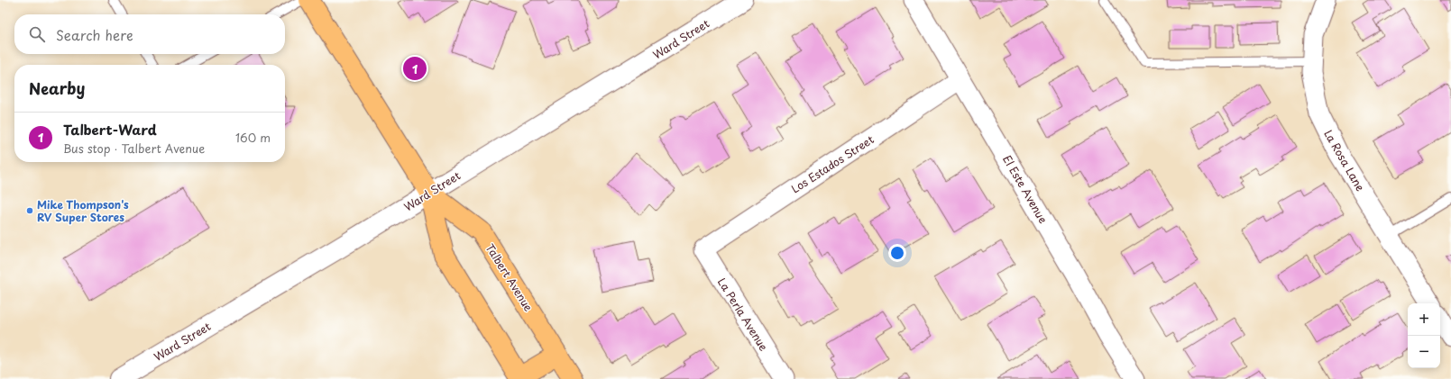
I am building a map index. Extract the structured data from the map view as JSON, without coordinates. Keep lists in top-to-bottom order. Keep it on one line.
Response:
{"streets":{"main road":["Talbert Avenue"],"street":["Ward Street","La Rosa Lane","Los Estados Street","El Este Avenue","La Perla Avenue"]},"crossings":[["Ward Street","Talbert Avenue"],["Los Estados Street","El Este Avenue"],["Los Estados Street","La Perla Avenue"]],"places":["Mike Thompson's RV Super Stores"],"page":{"search":"Search here","pins":"1","heading":"Nearby","list":[{"mark":"1","name":"Talbert-Ward","note":"Bus stop · Talbert Avenue","value":"160 m"}],"map_buttons":["+","−"]}}
